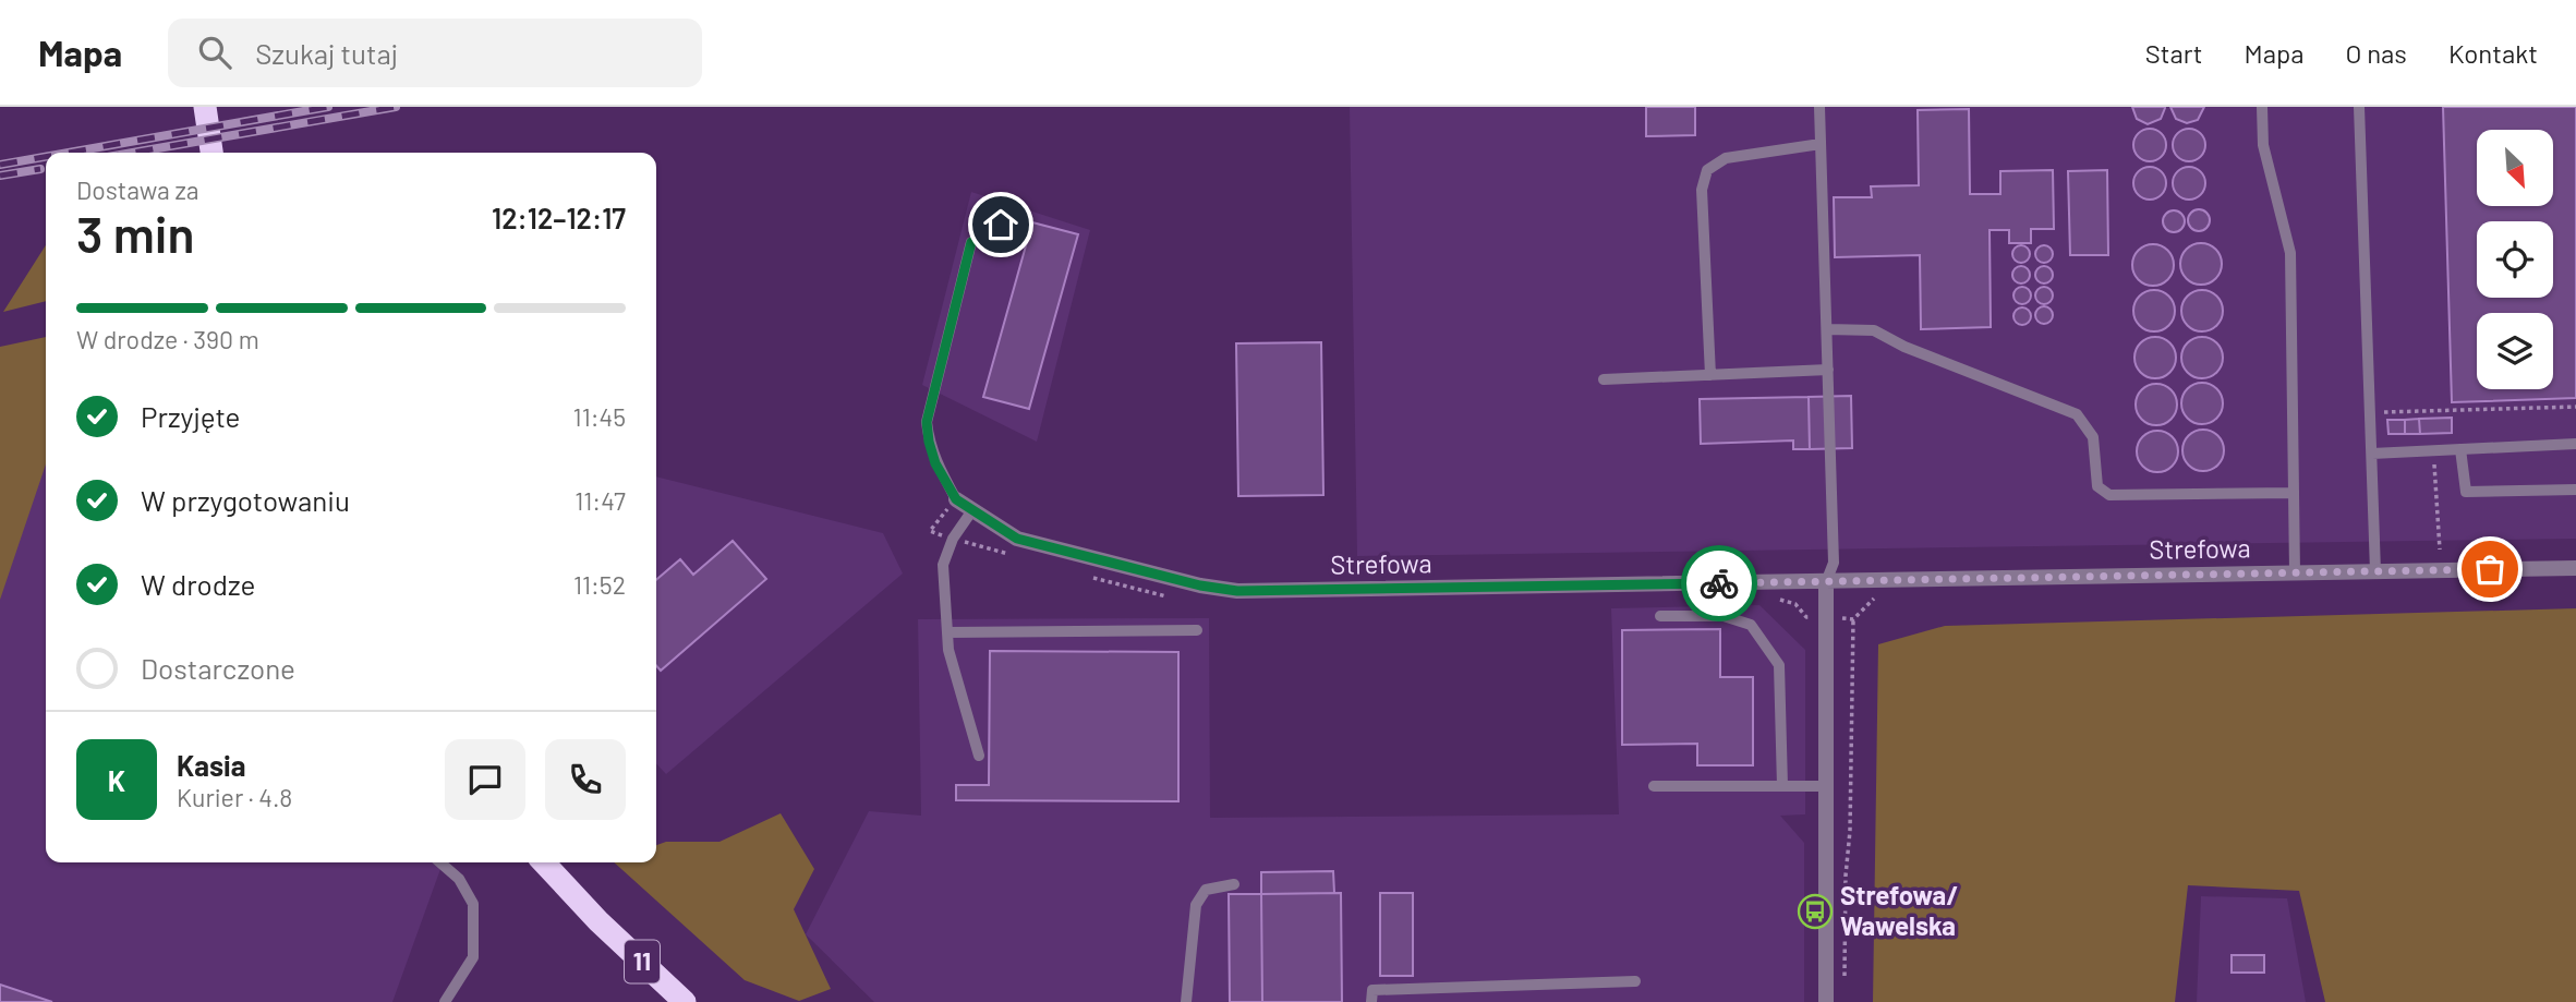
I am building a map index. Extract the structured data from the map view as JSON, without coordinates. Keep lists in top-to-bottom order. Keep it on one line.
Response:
{"streets":{"highway":["11"],"street":["Strefowa"]},"places":{"bus stop":["Strefowa/ Wawelska"]},"north":"bottom right","page":{"header":"Mapa","search":"Szukaj tutaj","nav":["Start","Mapa","O nas","Kontakt"],"heading":["3 min","Dostawa za","12:12–12:17"],"panel":["Kasia","Kurier · 4.8"],"bar":"W drodze · 390 m","list":[["Przyjęte","11:45"],["W przygotowaniu","11:47"],["W drodze","11:52"],"Dostarczone"],"round":"K"}}
